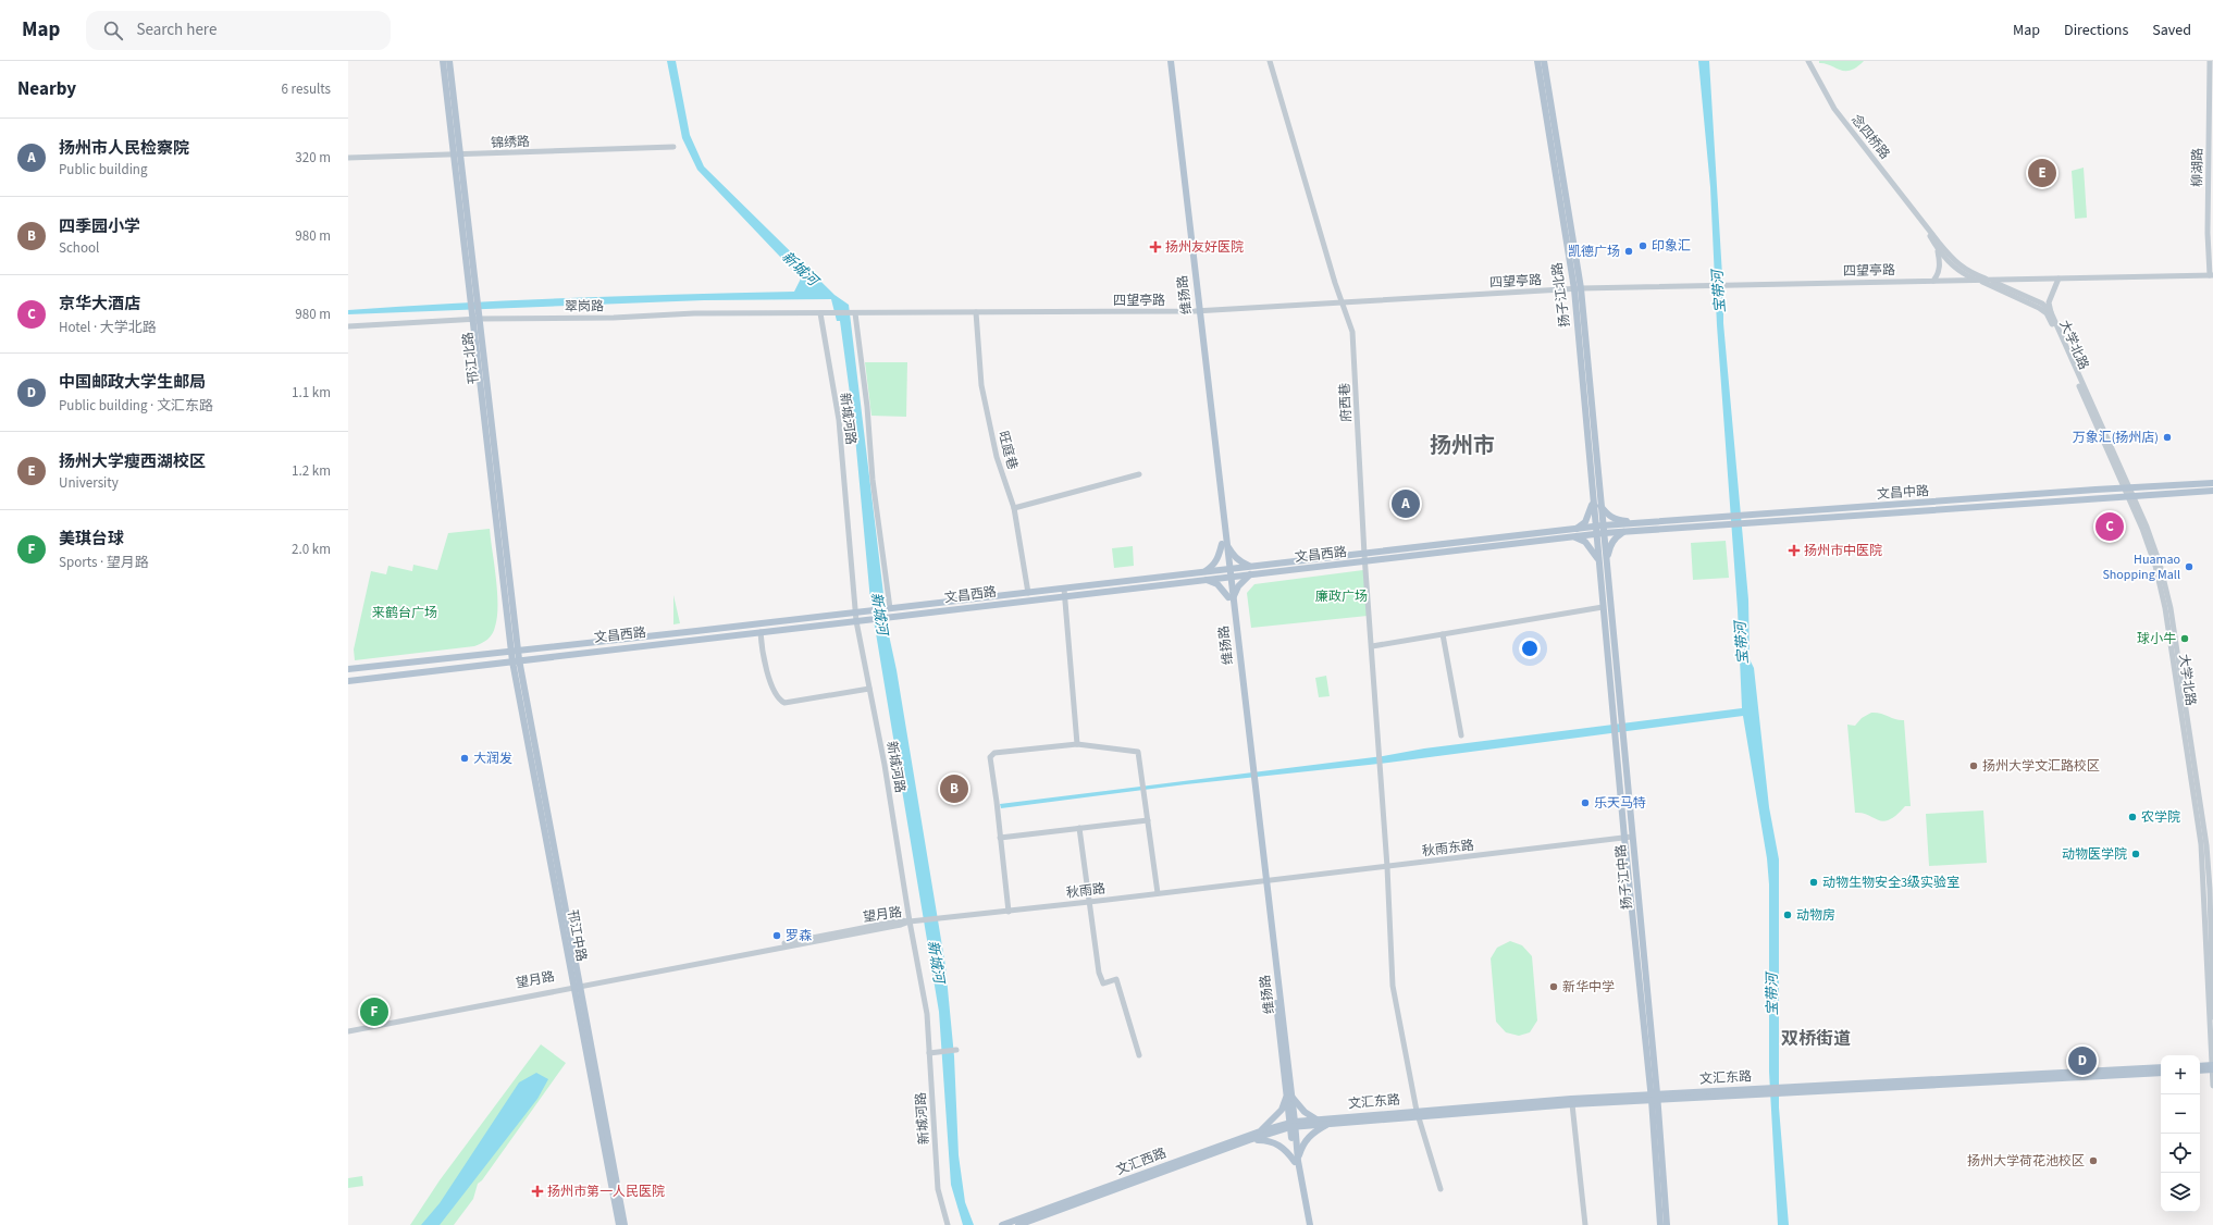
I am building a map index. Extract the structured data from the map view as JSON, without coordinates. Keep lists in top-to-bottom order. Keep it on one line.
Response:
{"streets":{"main road":["维扬路","扬子江北路","邗江北路","文昌中路","文昌西路","扬子江中路","邗江中路","文汇东路","文汇西路"],"street":["念四桥路","锦绣路","柳湖路","四望亭路","翠岗路","大学北路","府西巷","新城河路","旺庭巷","秋雨东路","秋雨路","望月路"]},"crossings":[["念四桥路","四望亭路"],["念四桥路","大学北路"],["锦绣路","邗江北路"],["柳湖路","四望亭路"],["四望亭路","维扬路"],["四望亭路","扬子江北路"],["四望亭路","翠岗路"],["四望亭路","大学北路"],["四望亭路","府西巷"],["四望亭路","新城河路"],["四望亭路","旺庭巷"],["维扬路","文昌西路"],["维扬路","秋雨东路"],["维扬路","秋雨路"],["维扬路","文汇东路"],["维扬路","文汇西路"],["扬子江北路","文昌中路"],["扬子江北路","文昌西路"],["扬子江北路","扬子江中路"],["翠岗路","邗江北路"],["翠岗路","新城河路"],["大学北路","文昌中路"],["邗江北路","文昌西路"],["邗江北路","邗江中路"],["府西巷","文昌西路"],["府西巷","秋雨东路"],["府西巷","文汇东路"],["新城河路","文昌西路"],["新城河路","秋雨路"],["新城河路","望月路"],["旺庭巷","文昌西路"],["文昌中路","扬子江中路"],["文昌西路","扬子江中路"],["文昌西路","邗江中路"],["秋雨东路","扬子江中路"],["秋雨东路","秋雨路"],["扬子江中路","文汇东路"],["秋雨路","望月路"],["望月路","邗江中路"],["文汇东路","文汇西路"]],"districts":["扬州市","双桥街道"],"water":["新城河","宝带河"],"parks":["廉政广场","来鹤台广场"],"places":{"other":["印象汇","凯德广场","万象汇(扬州店)","Huamao Shopping Mall","球小牛","大润发","扬州大学文汇路校区","乐天马特","农学院","动物医学院","动物生物安全3级实验室","动物房","罗森","新华中学","扬州大学荷花池校区"],"health":["扬州友好医院","扬州市中医院","扬州市第一人民医院"]},"page":{"header":"Map","search":"Search here","nav":["Map","Directions","Saved"],"heading":["Nearby","6 results"],"list":[{"mark":"A","name":"扬州市人民检察院","note":"Public building","value":"320 m"},{"mark":"B","name":"四季园小学","note":"School","value":"980 m"},{"mark":"C","name":"京华大酒店","note":"Hotel · 大学北路","value":"980 m"},{"mark":"D","name":"中国邮政大学生邮局","note":"Public building · 文汇东路","value":"1.1 km"},{"mark":"E","name":"扬州大学瘦西湖校区","note":"University","value":"1.2 km"},{"mark":"F","name":"美琪台球","note":"Sports · 望月路","value":"2.0 km"}],"pins":["E","A","C","B","F","D"],"map_buttons":["+","−"]}}
